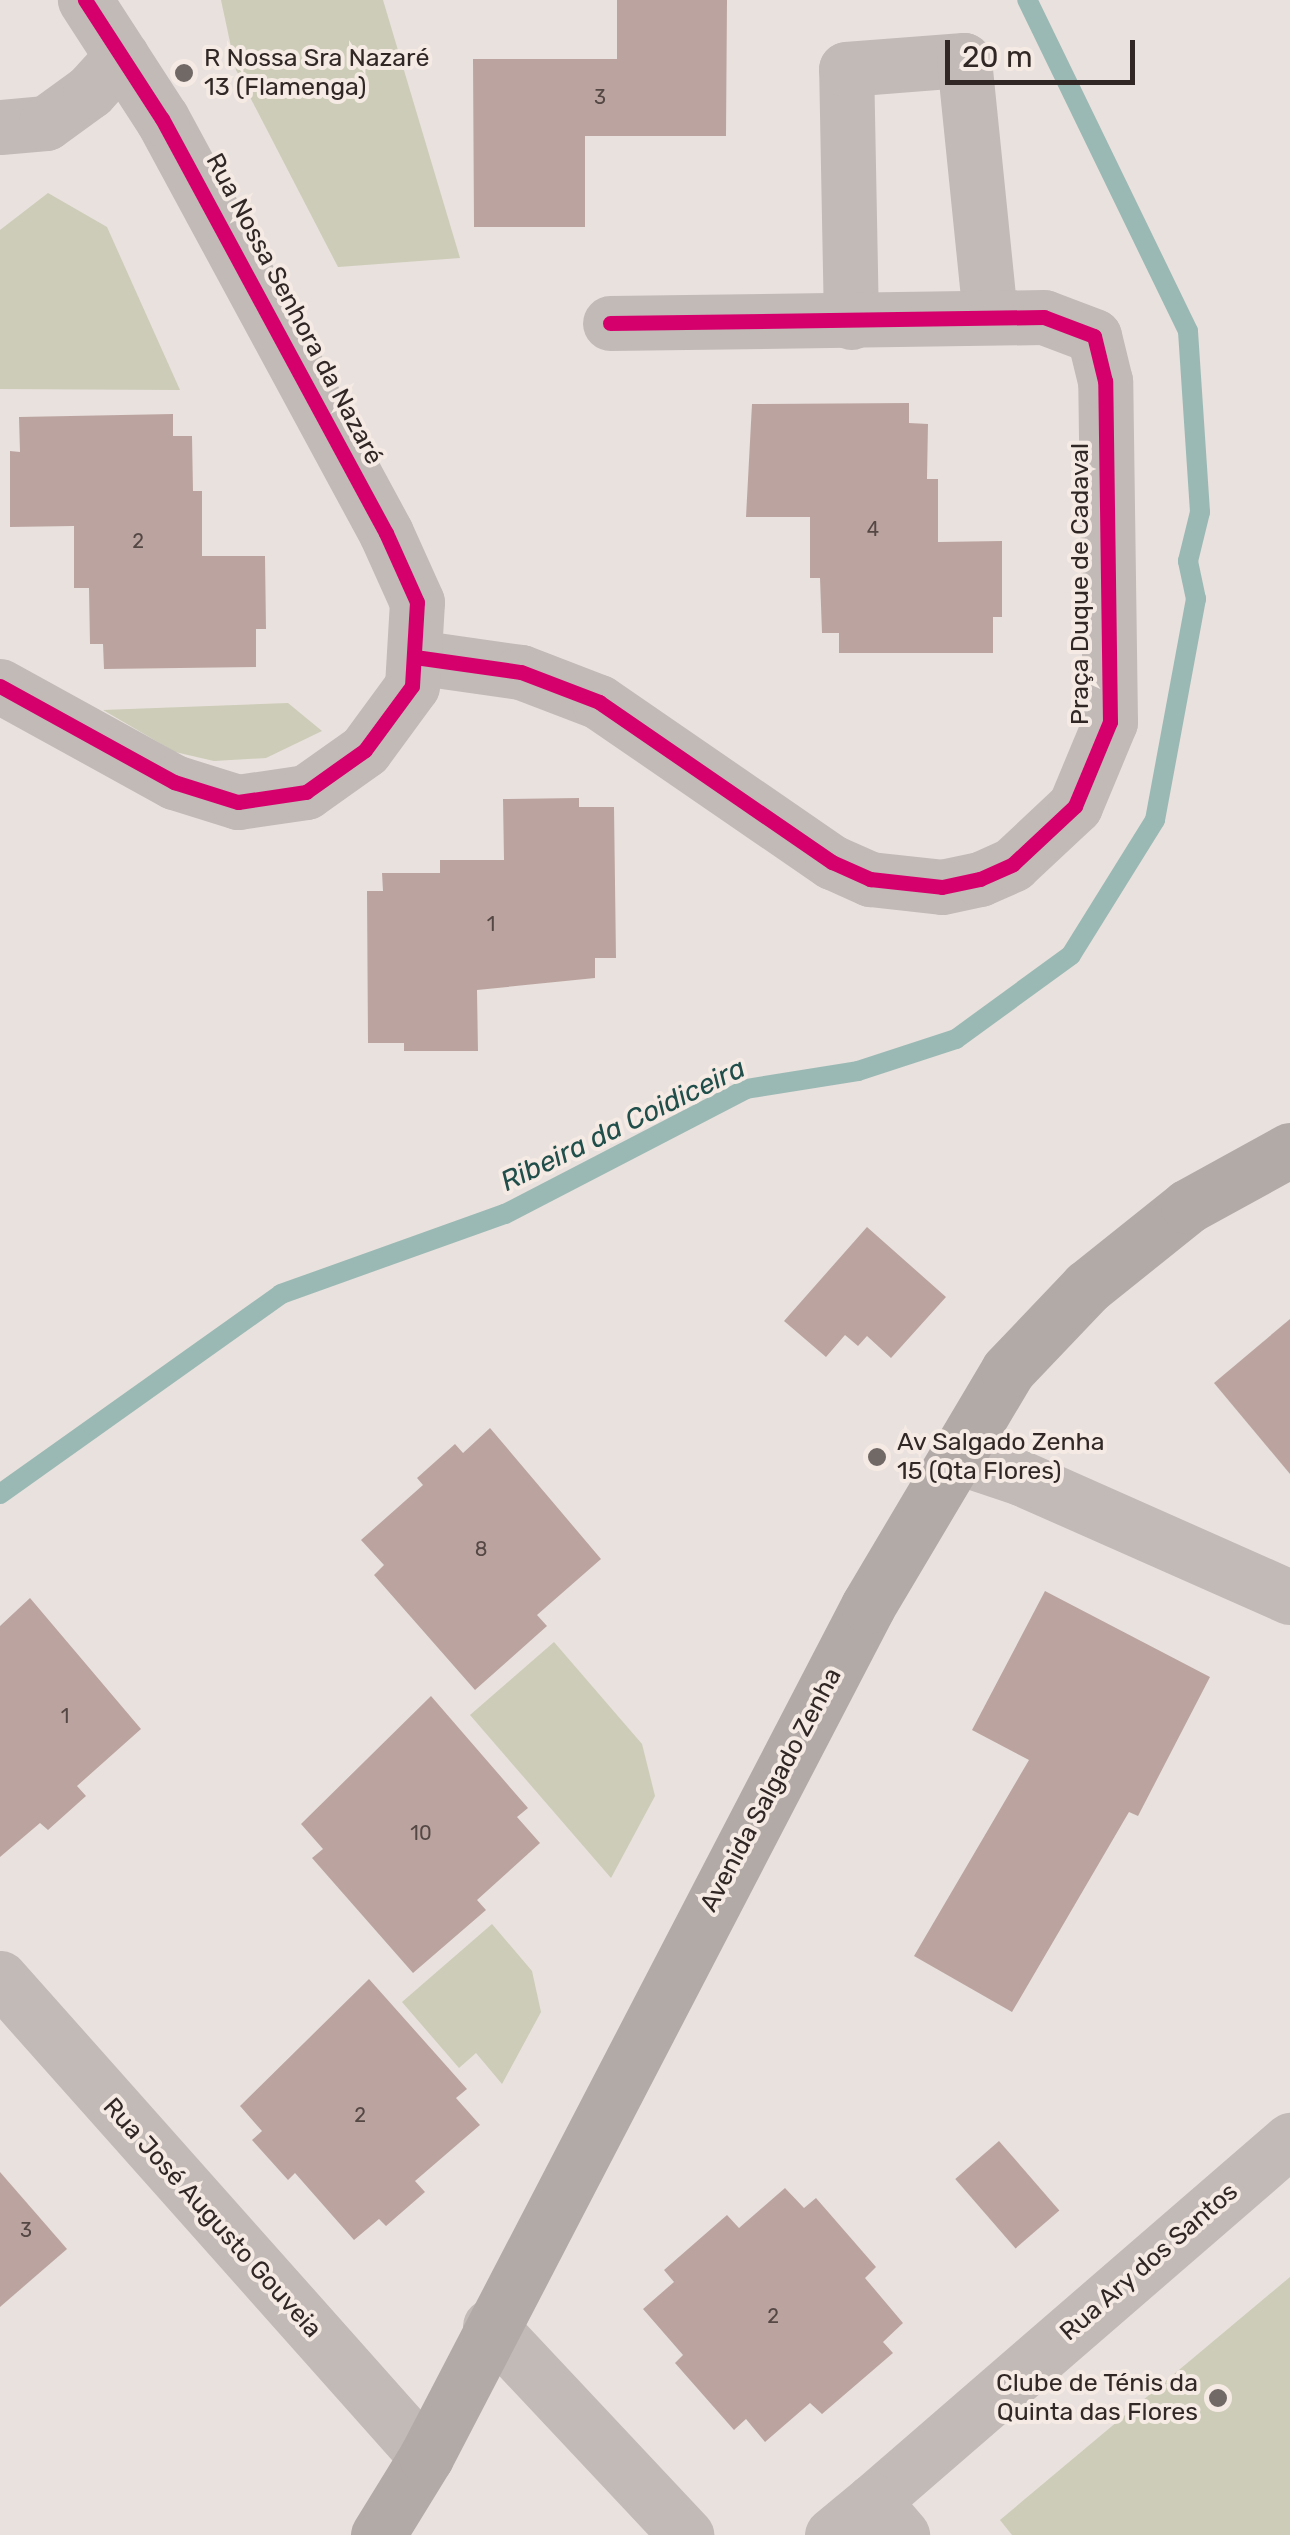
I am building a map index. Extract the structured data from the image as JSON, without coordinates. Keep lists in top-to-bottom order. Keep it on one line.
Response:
{"streets":{"main road":["Avenida Salgado Zenha"],"street":["Rua Nossa Senhora da Nazaré","Praça Duque de Cadaval","Rua José Augusto Gouveia","Rua Ary dos Santos"]},"crossings":[["Rua Nossa Senhora da Nazaré","Praça Duque de Cadaval"],["Avenida Salgado Zenha","Rua José Augusto Gouveia"]],"water":["Ribeira da Coidiceira"],"places":["R Nossa Sra Nazaré 13 (Flamenga)","Av Salgado Zenha 15 (Qta Flores)","Clube de Ténis da Quinta das Flores"],"house_numbers":["3","4","2","1","8","1","10","2","3","2"],"scale_bar":"20 m"}
